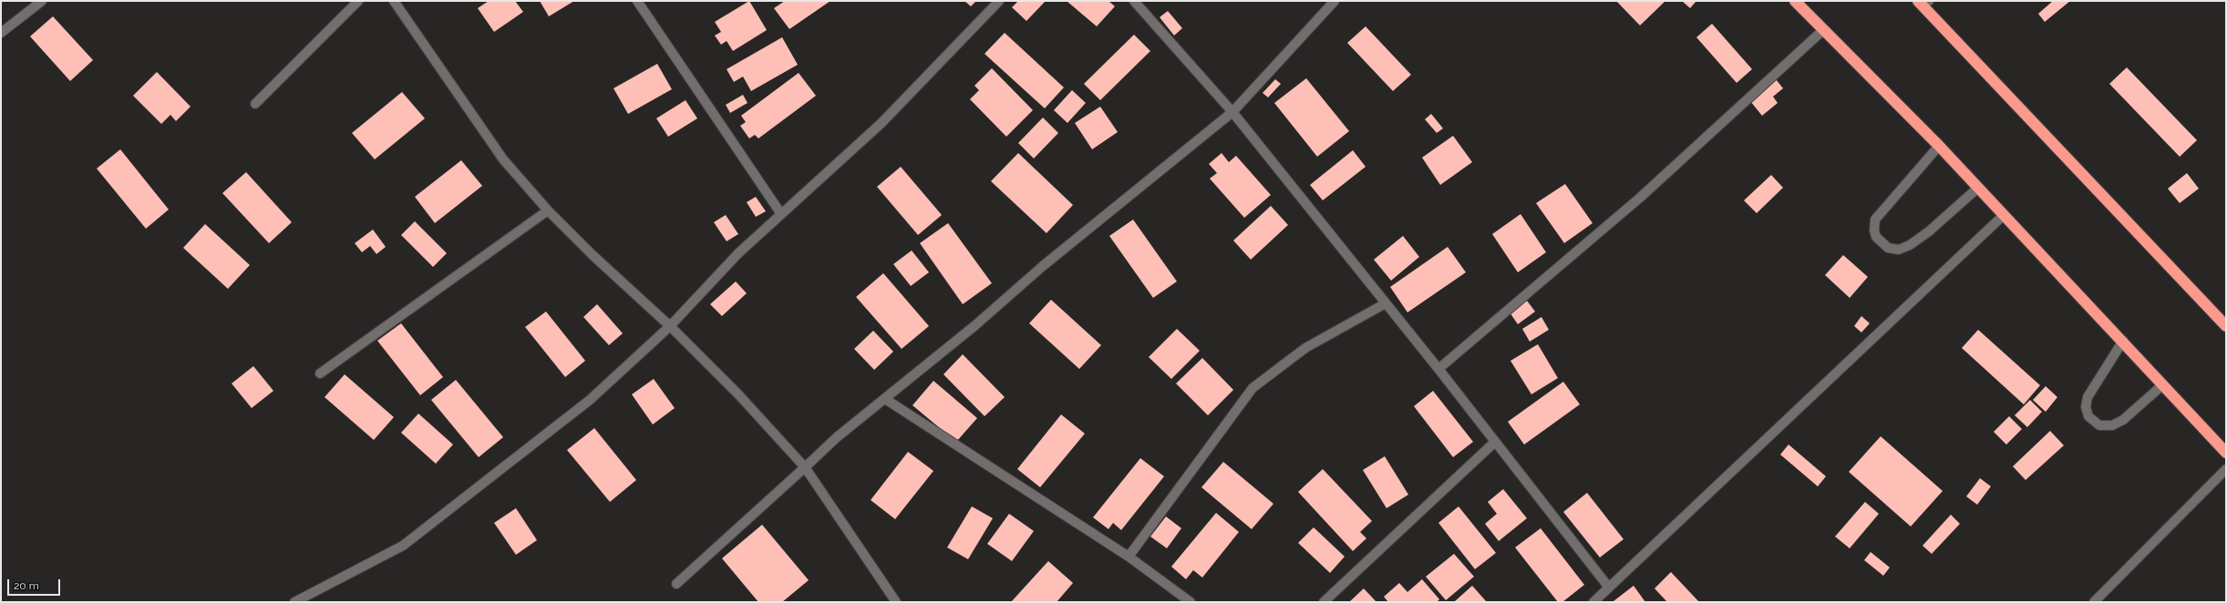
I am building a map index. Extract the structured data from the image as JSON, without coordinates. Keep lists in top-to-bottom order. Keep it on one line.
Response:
{"scale_bar":"20 m"}
